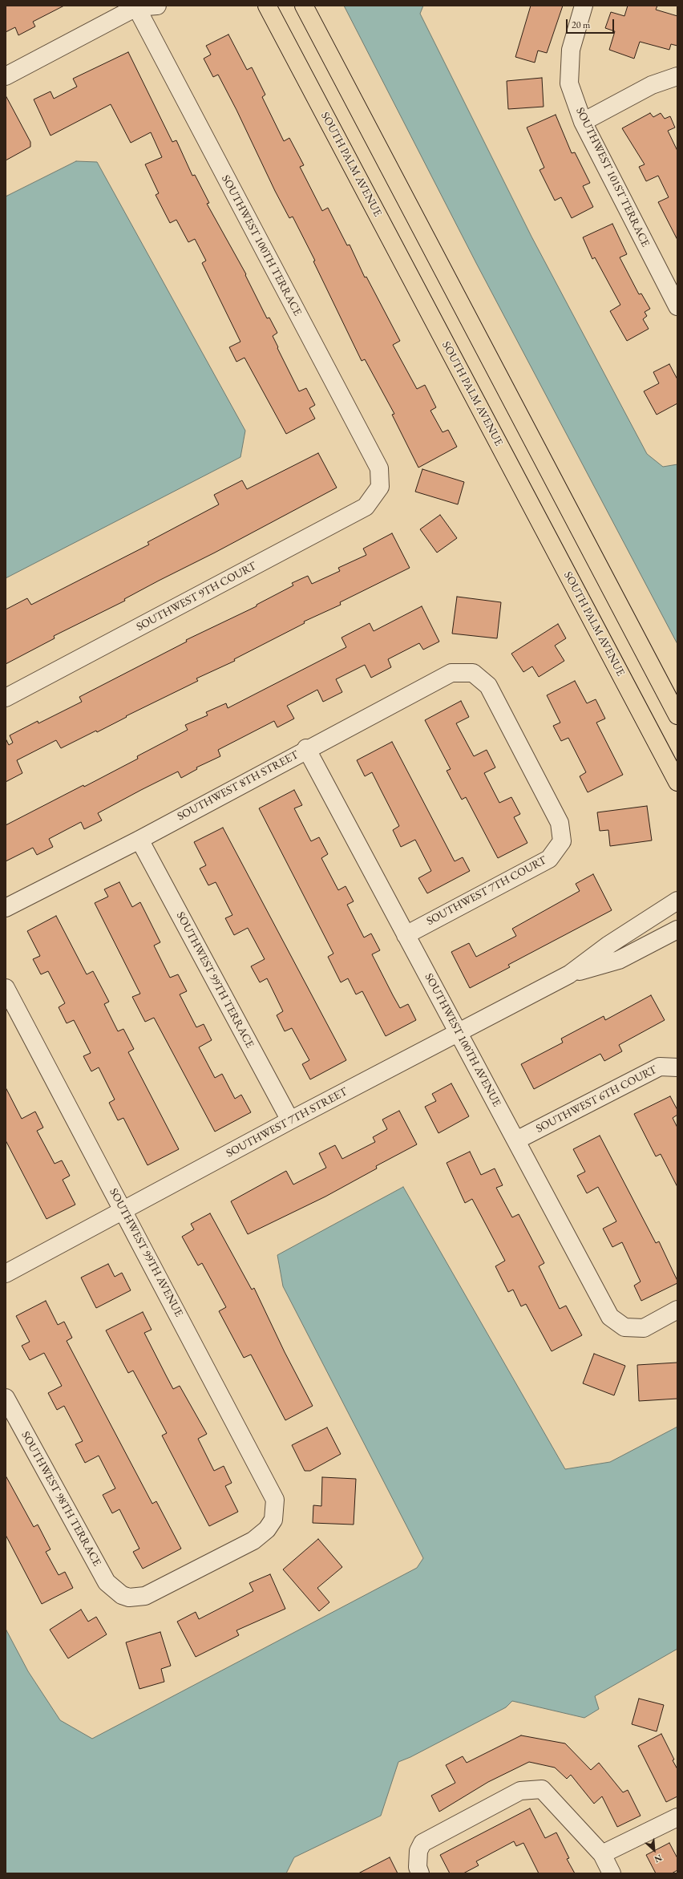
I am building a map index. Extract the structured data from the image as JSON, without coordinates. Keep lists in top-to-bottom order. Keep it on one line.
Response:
{"streets":{"main road":["SOUTH PALM AVENUE"],"street":["SOUTHWEST 101ST TERRACE","SOUTHWEST 100TH TERRACE","SOUTHWEST 9TH COURT","SOUTHWEST 8TH STREET","SOUTHWEST 7TH COURT","SOUTHWEST 99TH TERRACE","SOUTHWEST 100TH AVENUE","SOUTHWEST 6TH COURT","SOUTHWEST 7TH STREET","SOUTHWEST 99TH AVENUE","SOUTHWEST 98TH TERRACE"]},"crossings":[["SOUTHWEST 100TH TERRACE","SOUTHWEST 9TH COURT"],["SOUTHWEST 8TH STREET","SOUTHWEST 7TH COURT"],["SOUTHWEST 8TH STREET","SOUTHWEST 99TH TERRACE"],["SOUTHWEST 8TH STREET","SOUTHWEST 100TH AVENUE"],["SOUTHWEST 7TH COURT","SOUTHWEST 100TH AVENUE"],["SOUTHWEST 99TH TERRACE","SOUTHWEST 7TH STREET"],["SOUTHWEST 100TH AVENUE","SOUTHWEST 6TH COURT"],["SOUTHWEST 100TH AVENUE","SOUTHWEST 7TH STREET"],["SOUTHWEST 7TH STREET","SOUTHWEST 99TH AVENUE"],["SOUTHWEST 99TH AVENUE","SOUTHWEST 98TH TERRACE"]],"scale_bar":"20 m","north":"bottom right"}
